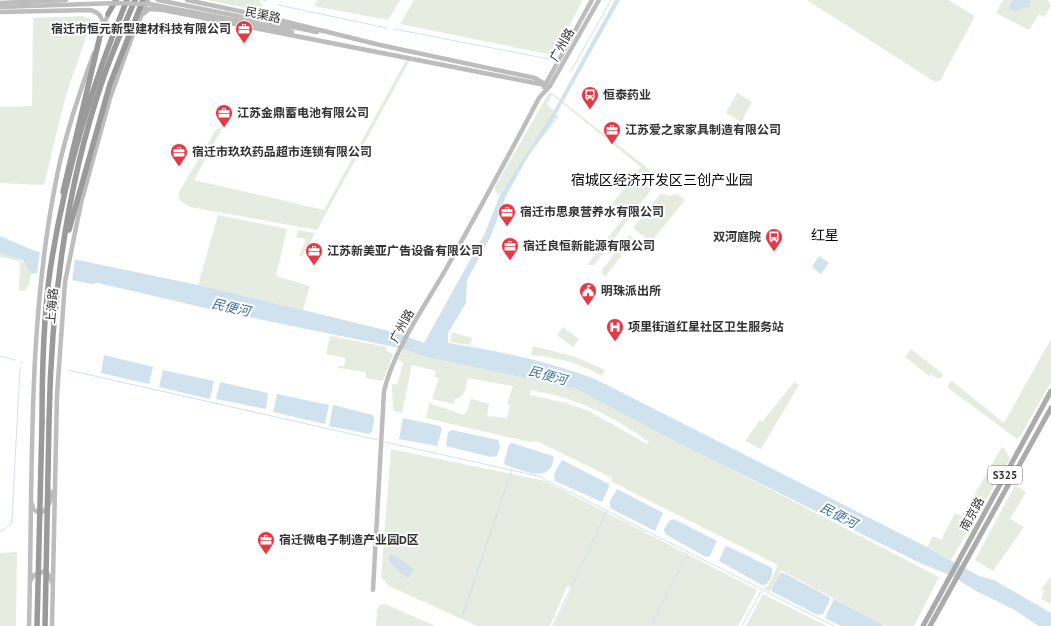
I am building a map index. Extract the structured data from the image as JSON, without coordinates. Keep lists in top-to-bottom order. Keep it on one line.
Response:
{"streets":{"highway":["上海路"],"main road":["民渠路","广州路","S325","南京路"]},"crossings":[["民渠路","广州路"],["民渠路","上海路"]],"districts":["宿城区经济开发区三创产业园","红星"],"water":["民便河"],"places":{"office":["宿迁市恒元新型建材科技有限公司","江苏金鼎蓄电池有限公司","江苏爱之家家具制造有限公司","宿迁市玖玖药品超市连锁有限公司","宿迁市思泉营养水有限公司","宿迁良恒新能源有限公司","江苏新美亚广告设备有限公司","宿迁微电子制造产业园D区"],"bus stop":["恒泰药业","双河庭院"],"public building":["明珠派出所"],"hospital":["项里街道红星社区卫生服务站"]}}
